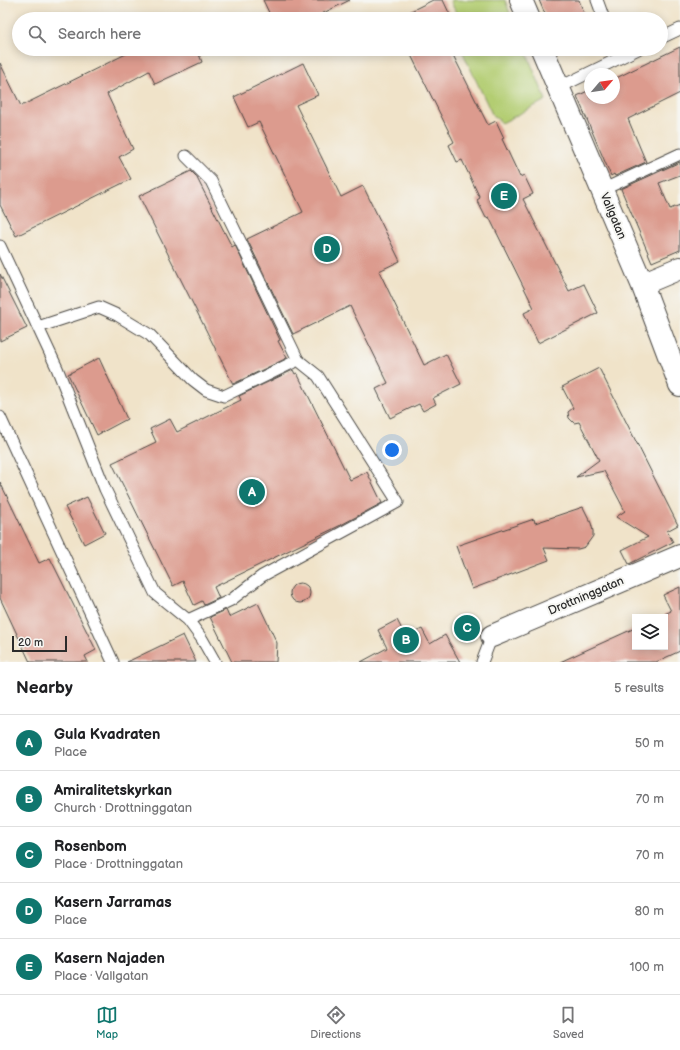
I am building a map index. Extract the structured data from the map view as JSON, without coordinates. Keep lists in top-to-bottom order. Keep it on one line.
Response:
{"streets":{"street":["Vallgatan","Drottninggatan"]},"scale_bar":"20 m","north":"top right","page":{"search":"Search here","pins":["E","D","A","C","B"],"scale":"20 m","heading":["Nearby","5 results"],"list":[{"mark":"A","name":"Gula Kvadraten","note":"Place","value":"50 m"},{"mark":"B","name":"Amiralitetskyrkan","note":"Church · Drottninggatan","value":"70 m"},{"mark":"C","name":"Rosenbom","note":"Place · Drottninggatan","value":"70 m"},{"mark":"D","name":"Kasern Jarramas","note":"Place","value":"80 m"},{"mark":"E","name":"Kasern Najaden","note":"Place · Vallgatan","value":"100 m"}],"nav":["Map","Directions","Saved"]}}
